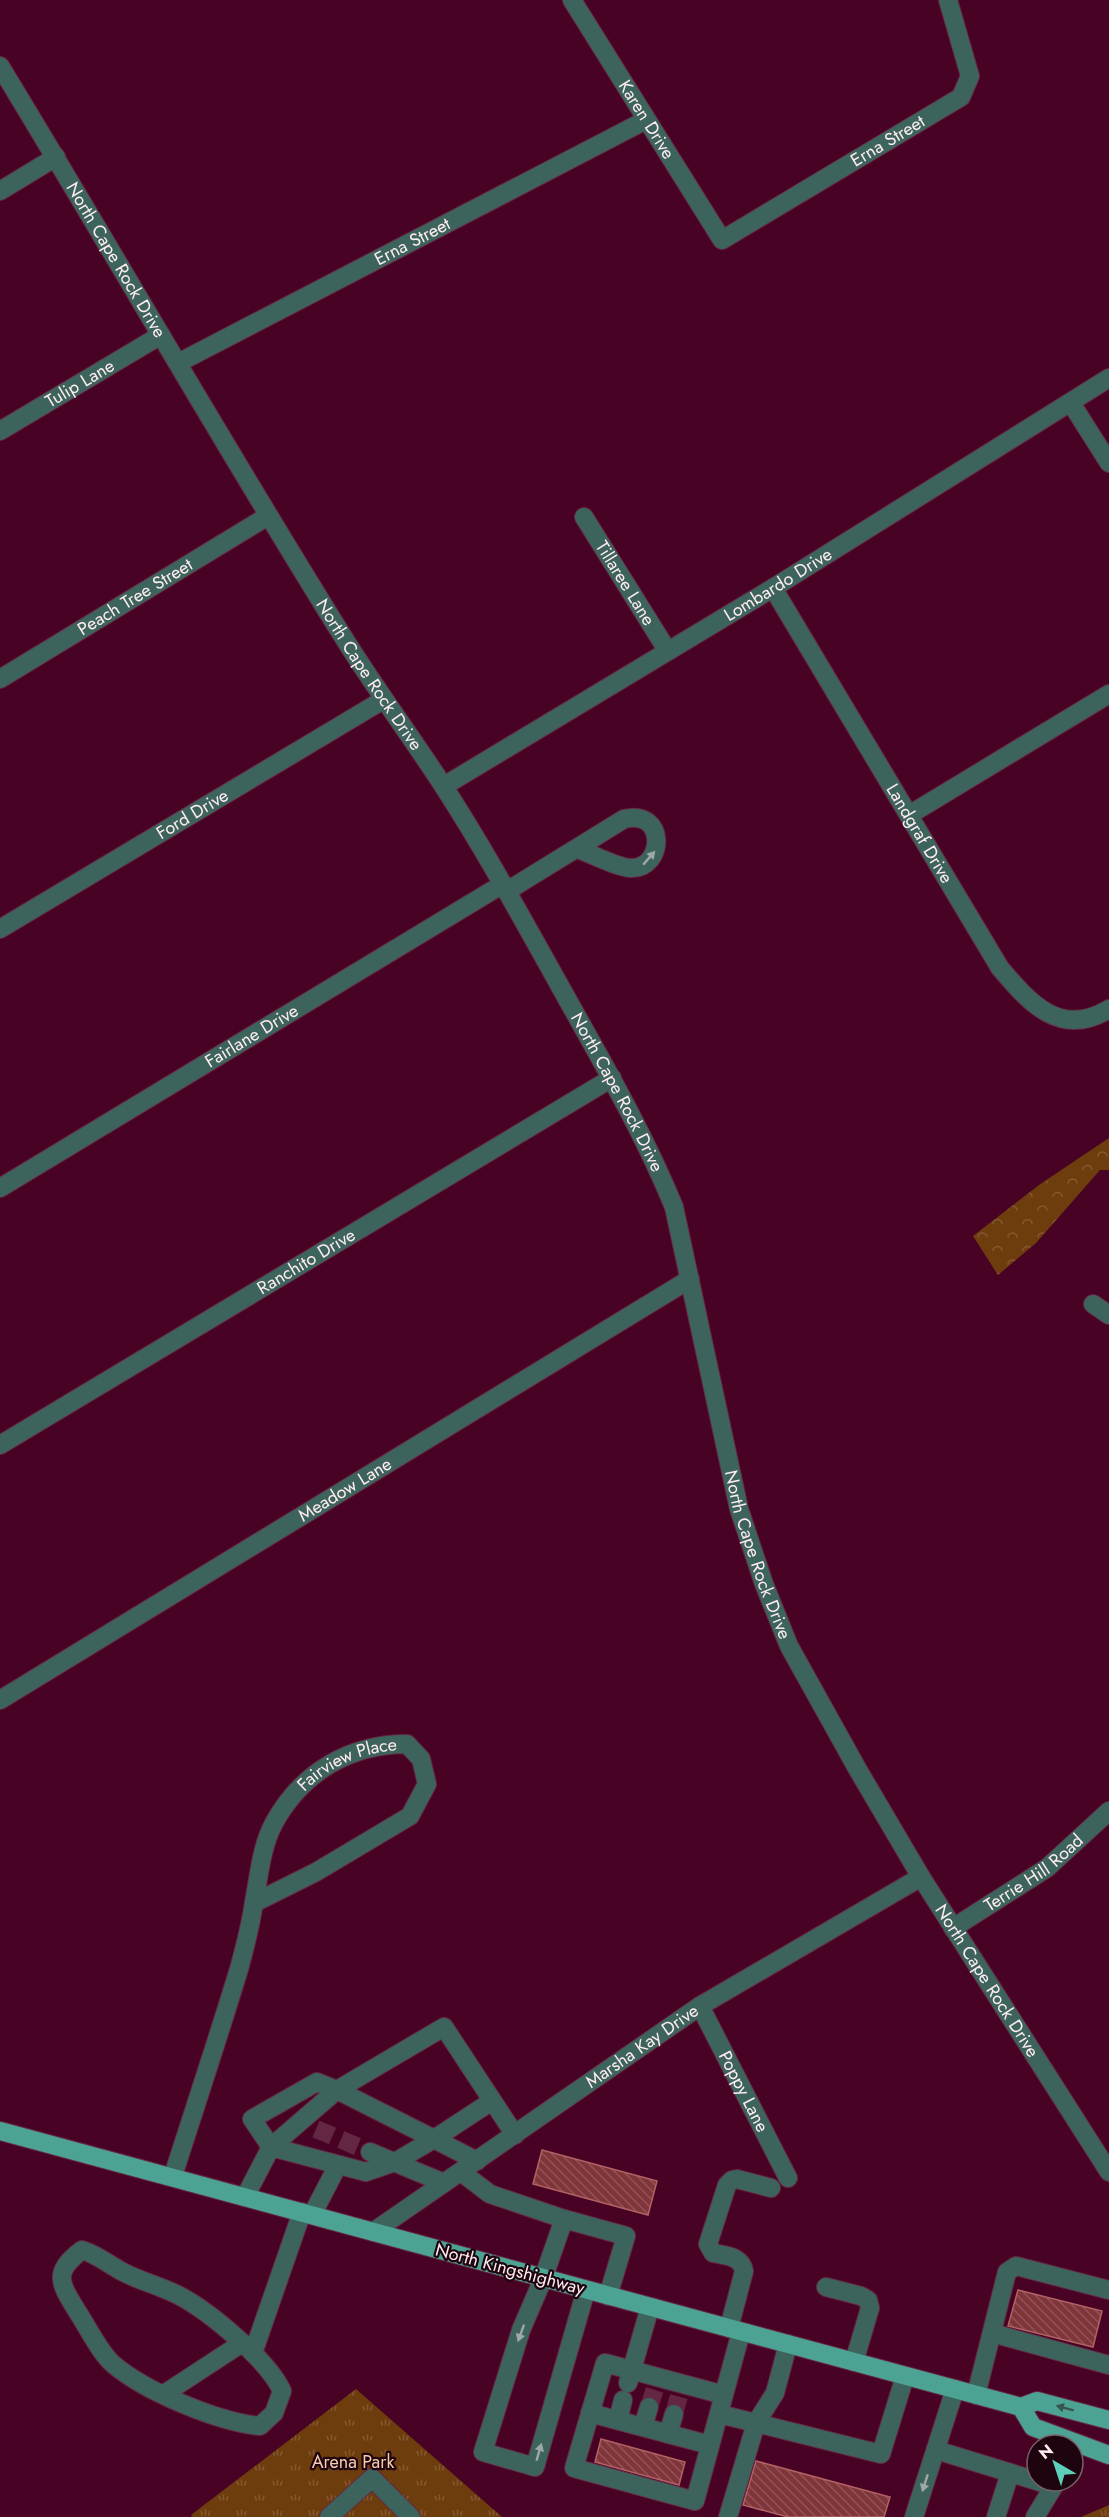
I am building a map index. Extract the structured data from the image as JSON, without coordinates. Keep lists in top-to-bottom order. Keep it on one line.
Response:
{"streets":{"main road":["North Kingshighway"],"street":["Karen Drive","Erna Street","North Cape Rock Drive","Tulip Lane","Tillaree Lane","Lombardo Drive","Peach Tree Street","Ford Drive","Landgraf Drive","Fairlane Drive","Ranchito Drive","Meadow Lane","Fairview Place","Terrie Hill Road","Marsha Kay Drive","Poppy Lane"]},"crossings":[["Karen Drive","Erna Street"],["Erna Street","North Cape Rock Drive"],["North Cape Rock Drive","Tulip Lane"],["North Cape Rock Drive","Lombardo Drive"],["North Cape Rock Drive","Peach Tree Street"],["North Cape Rock Drive","Ford Drive"],["North Cape Rock Drive","Fairlane Drive"],["North Cape Rock Drive","Ranchito Drive"],["North Cape Rock Drive","Meadow Lane"],["North Cape Rock Drive","Terrie Hill Road"],["North Cape Rock Drive","Marsha Kay Drive"],["Tillaree Lane","Lombardo Drive"],["Lombardo Drive","Landgraf Drive"],["Fairview Place","North Kingshighway"],["Marsha Kay Drive","Poppy Lane"],["Marsha Kay Drive","North Kingshighway"]],"parks":["Arena Park"],"north":"top left"}
